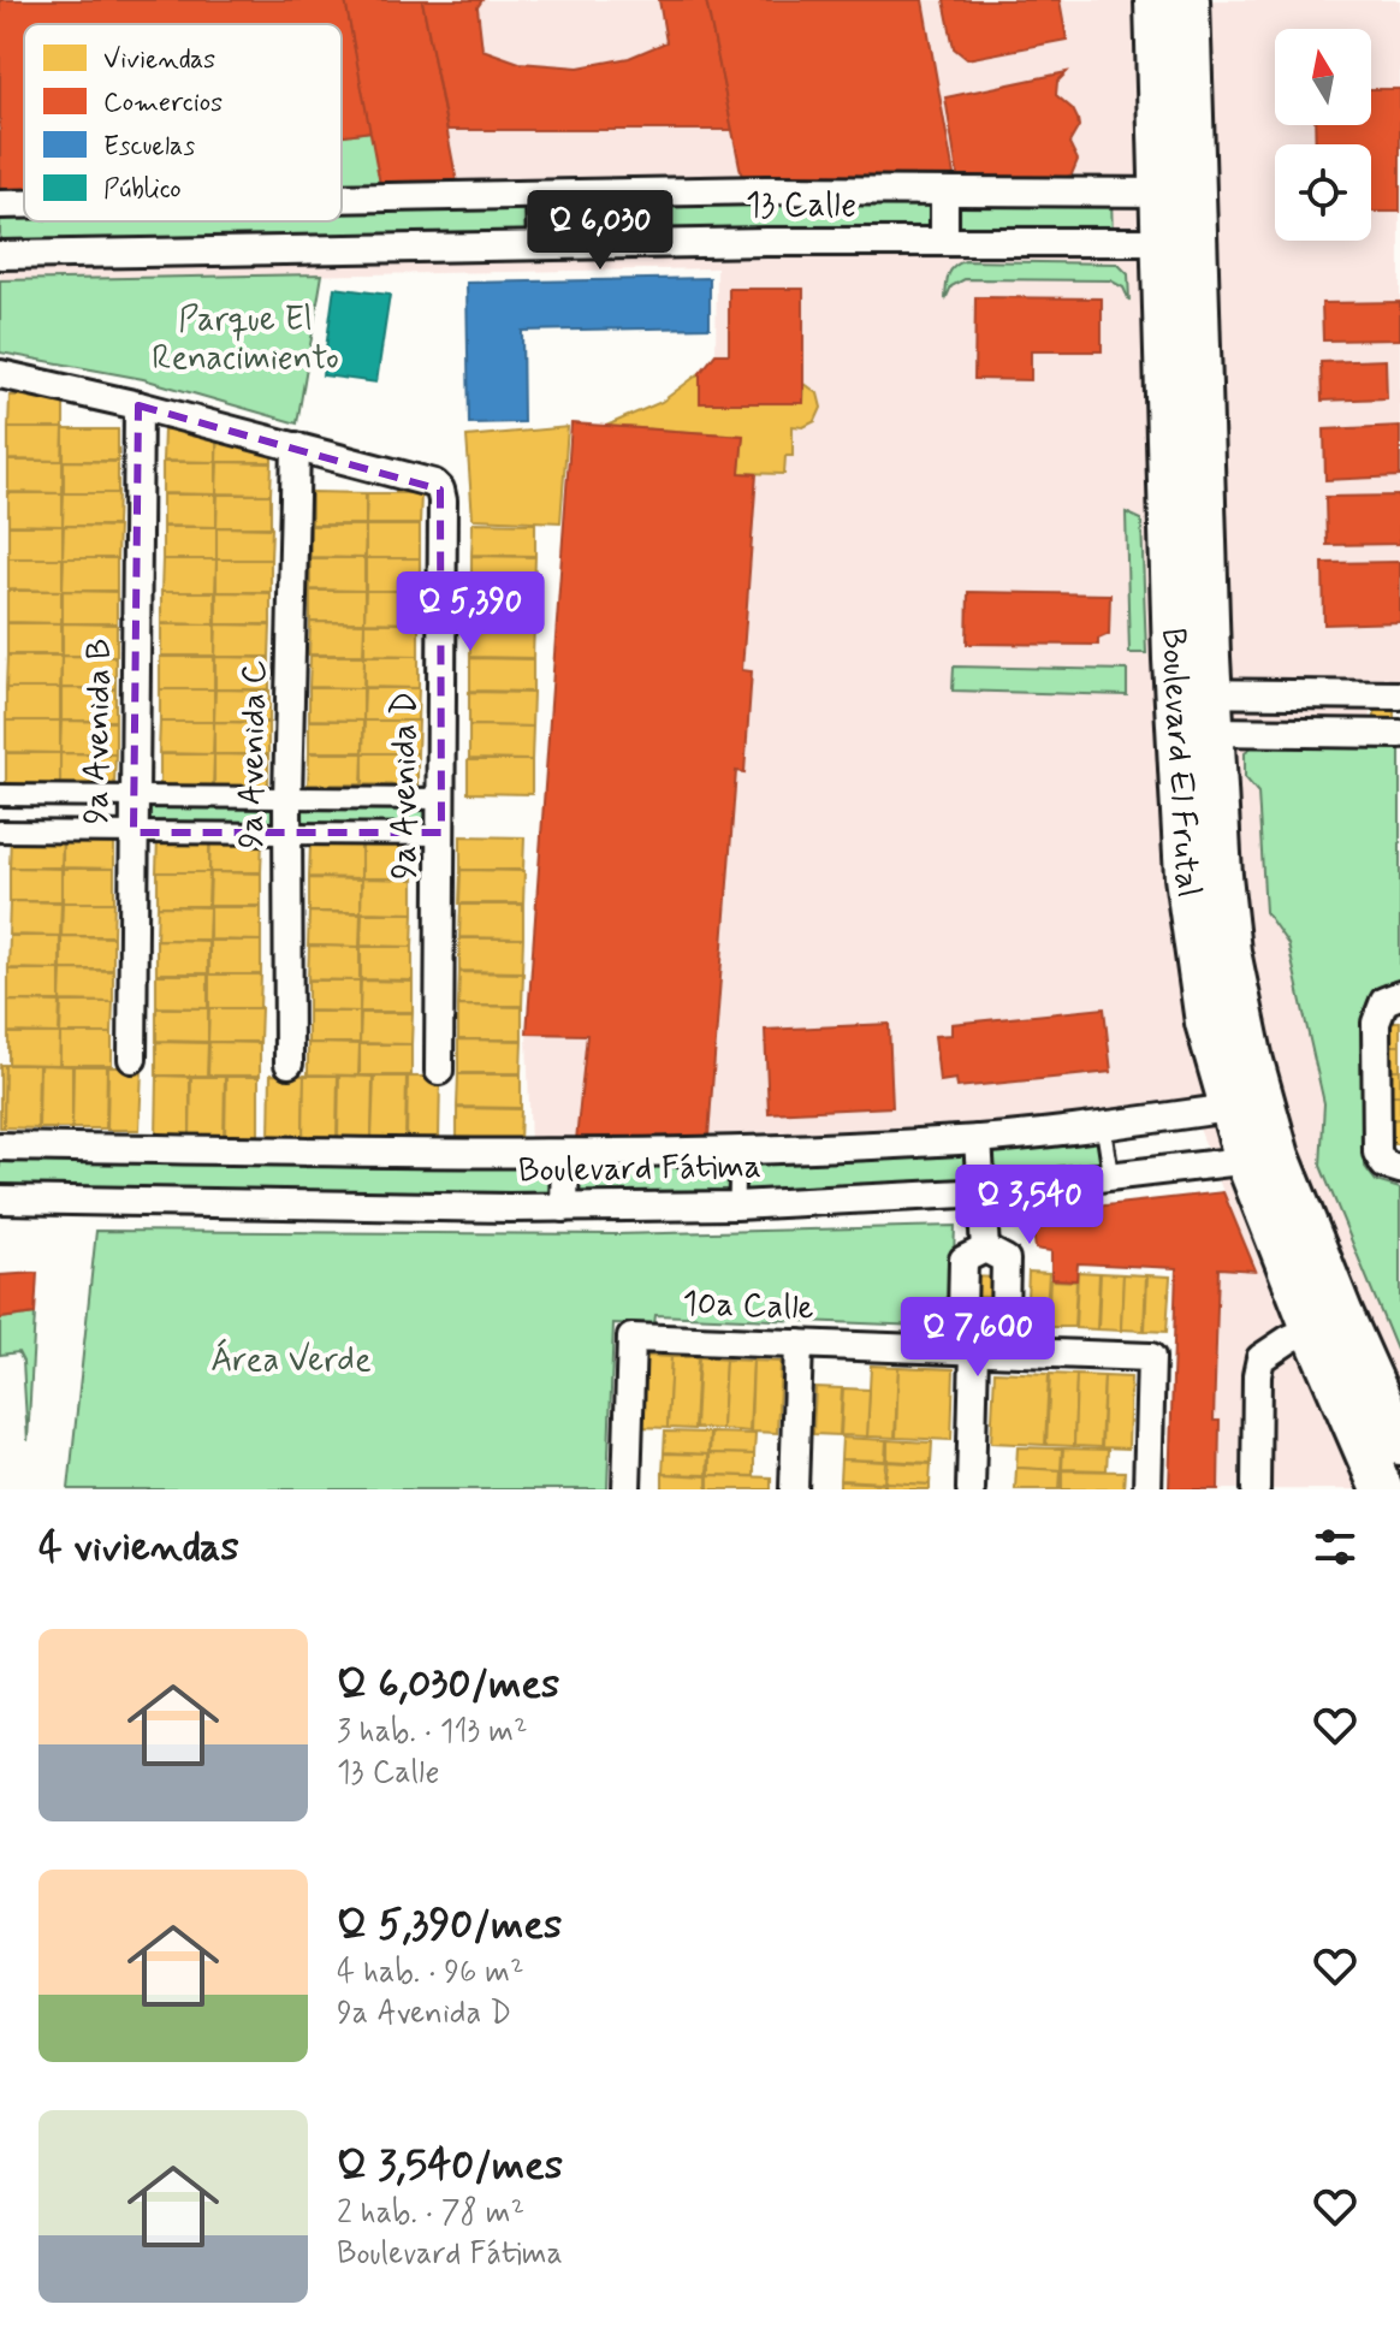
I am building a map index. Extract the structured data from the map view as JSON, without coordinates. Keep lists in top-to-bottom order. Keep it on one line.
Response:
{"streets":{"main road":["Boulevard El Frutal"],"street":["13 Calle","9a Avenida B","9a Avenida C","9a Avenida D","Boulevard Fátima","10a Calle"]},"crossings":[["13 Calle","Boulevard El Frutal"],["9a Avenida C","9a Avenida D"],["Boulevard El Frutal","Boulevard Fátima"]],"parks":["Parque El Renacimiento","Área Verde"],"legend":["Viviendas","Comercios","Escuelas","Público"],"north":"top","page":{"price":["Q 6,030","Q 5,390","Q 3,540","Q 7,600"],"heading":"4 viviendas","list":[{"name":"Q 6,030/mes","note":"3 hab. · 113 m² · 13 Calle"},{"name":"Q 5,390/mes","note":"4 hab. · 96 m² · 9a Avenida D"},{"name":"Q 3,540/mes","note":"2 hab. · 78 m² · Boulevard Fátima"}]}}
